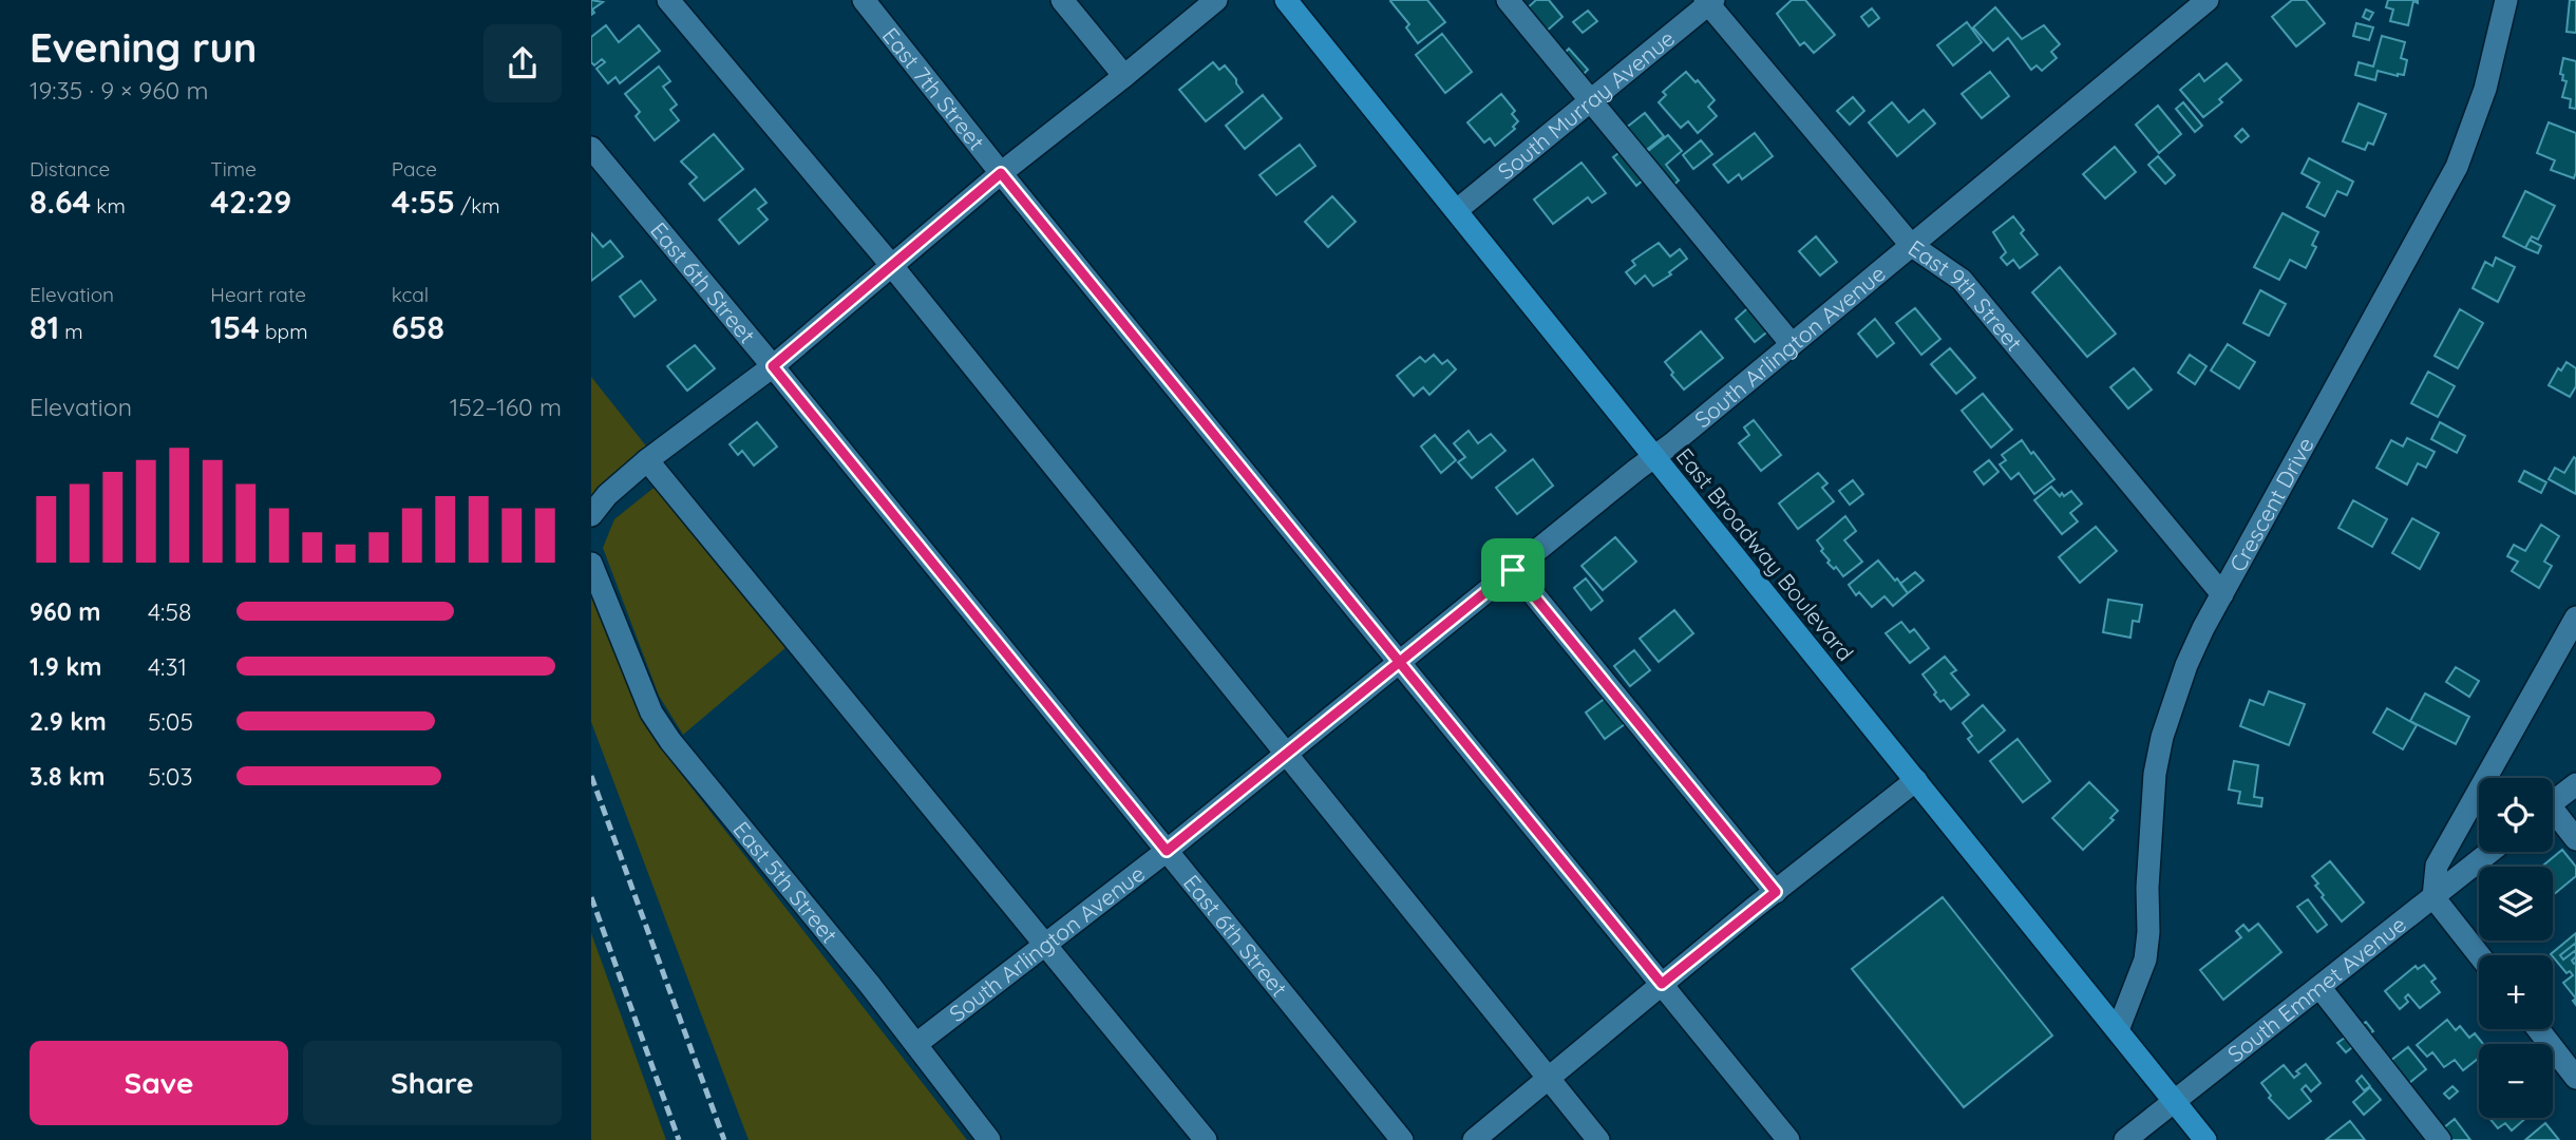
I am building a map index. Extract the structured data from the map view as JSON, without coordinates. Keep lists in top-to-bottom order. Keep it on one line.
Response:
{"streets":{"highway":["East Broadway Boulevard"],"street":["East 7th Street","South Murray Avenue","East 6th Street","East 9th Street","South Arlington Avenue","Crescent Drive","East 5th Street","South Emmet Avenue"]},"crossings":[["East 7th Street","South Arlington Avenue"],["South Murray Avenue","East 9th Street"],["South Murray Avenue","East Broadway Boulevard"],["East 6th Street","South Arlington Avenue"],["East 9th Street","South Arlington Avenue"],["East 9th Street","Crescent Drive"],["South Arlington Avenue","East Broadway Boulevard"],["South Arlington Avenue","East 5th Street"],["Crescent Drive","East Broadway Boulevard"],["East Broadway Boulevard","South Emmet Avenue"]],"page":{"heading":["Evening run","19:35 · 9 × 960 m"],"stats":[["Distance","8.64 km"],["Time","42:29"],["Pace","4:55 /km"],["Elevation","81 m"],["Heart rate","154 bpm"],["kcal","658"]],"chart":["Elevation","152–160 m"],"list":[{"name":"960 m","note":"4:58"},{"name":"1.9 km","note":"4:31"},{"name":"2.9 km","note":"5:05"},{"name":"3.8 km","note":"5:03"}],"map_buttons":["+","−"],"buttons":["Save","Share"]}}
